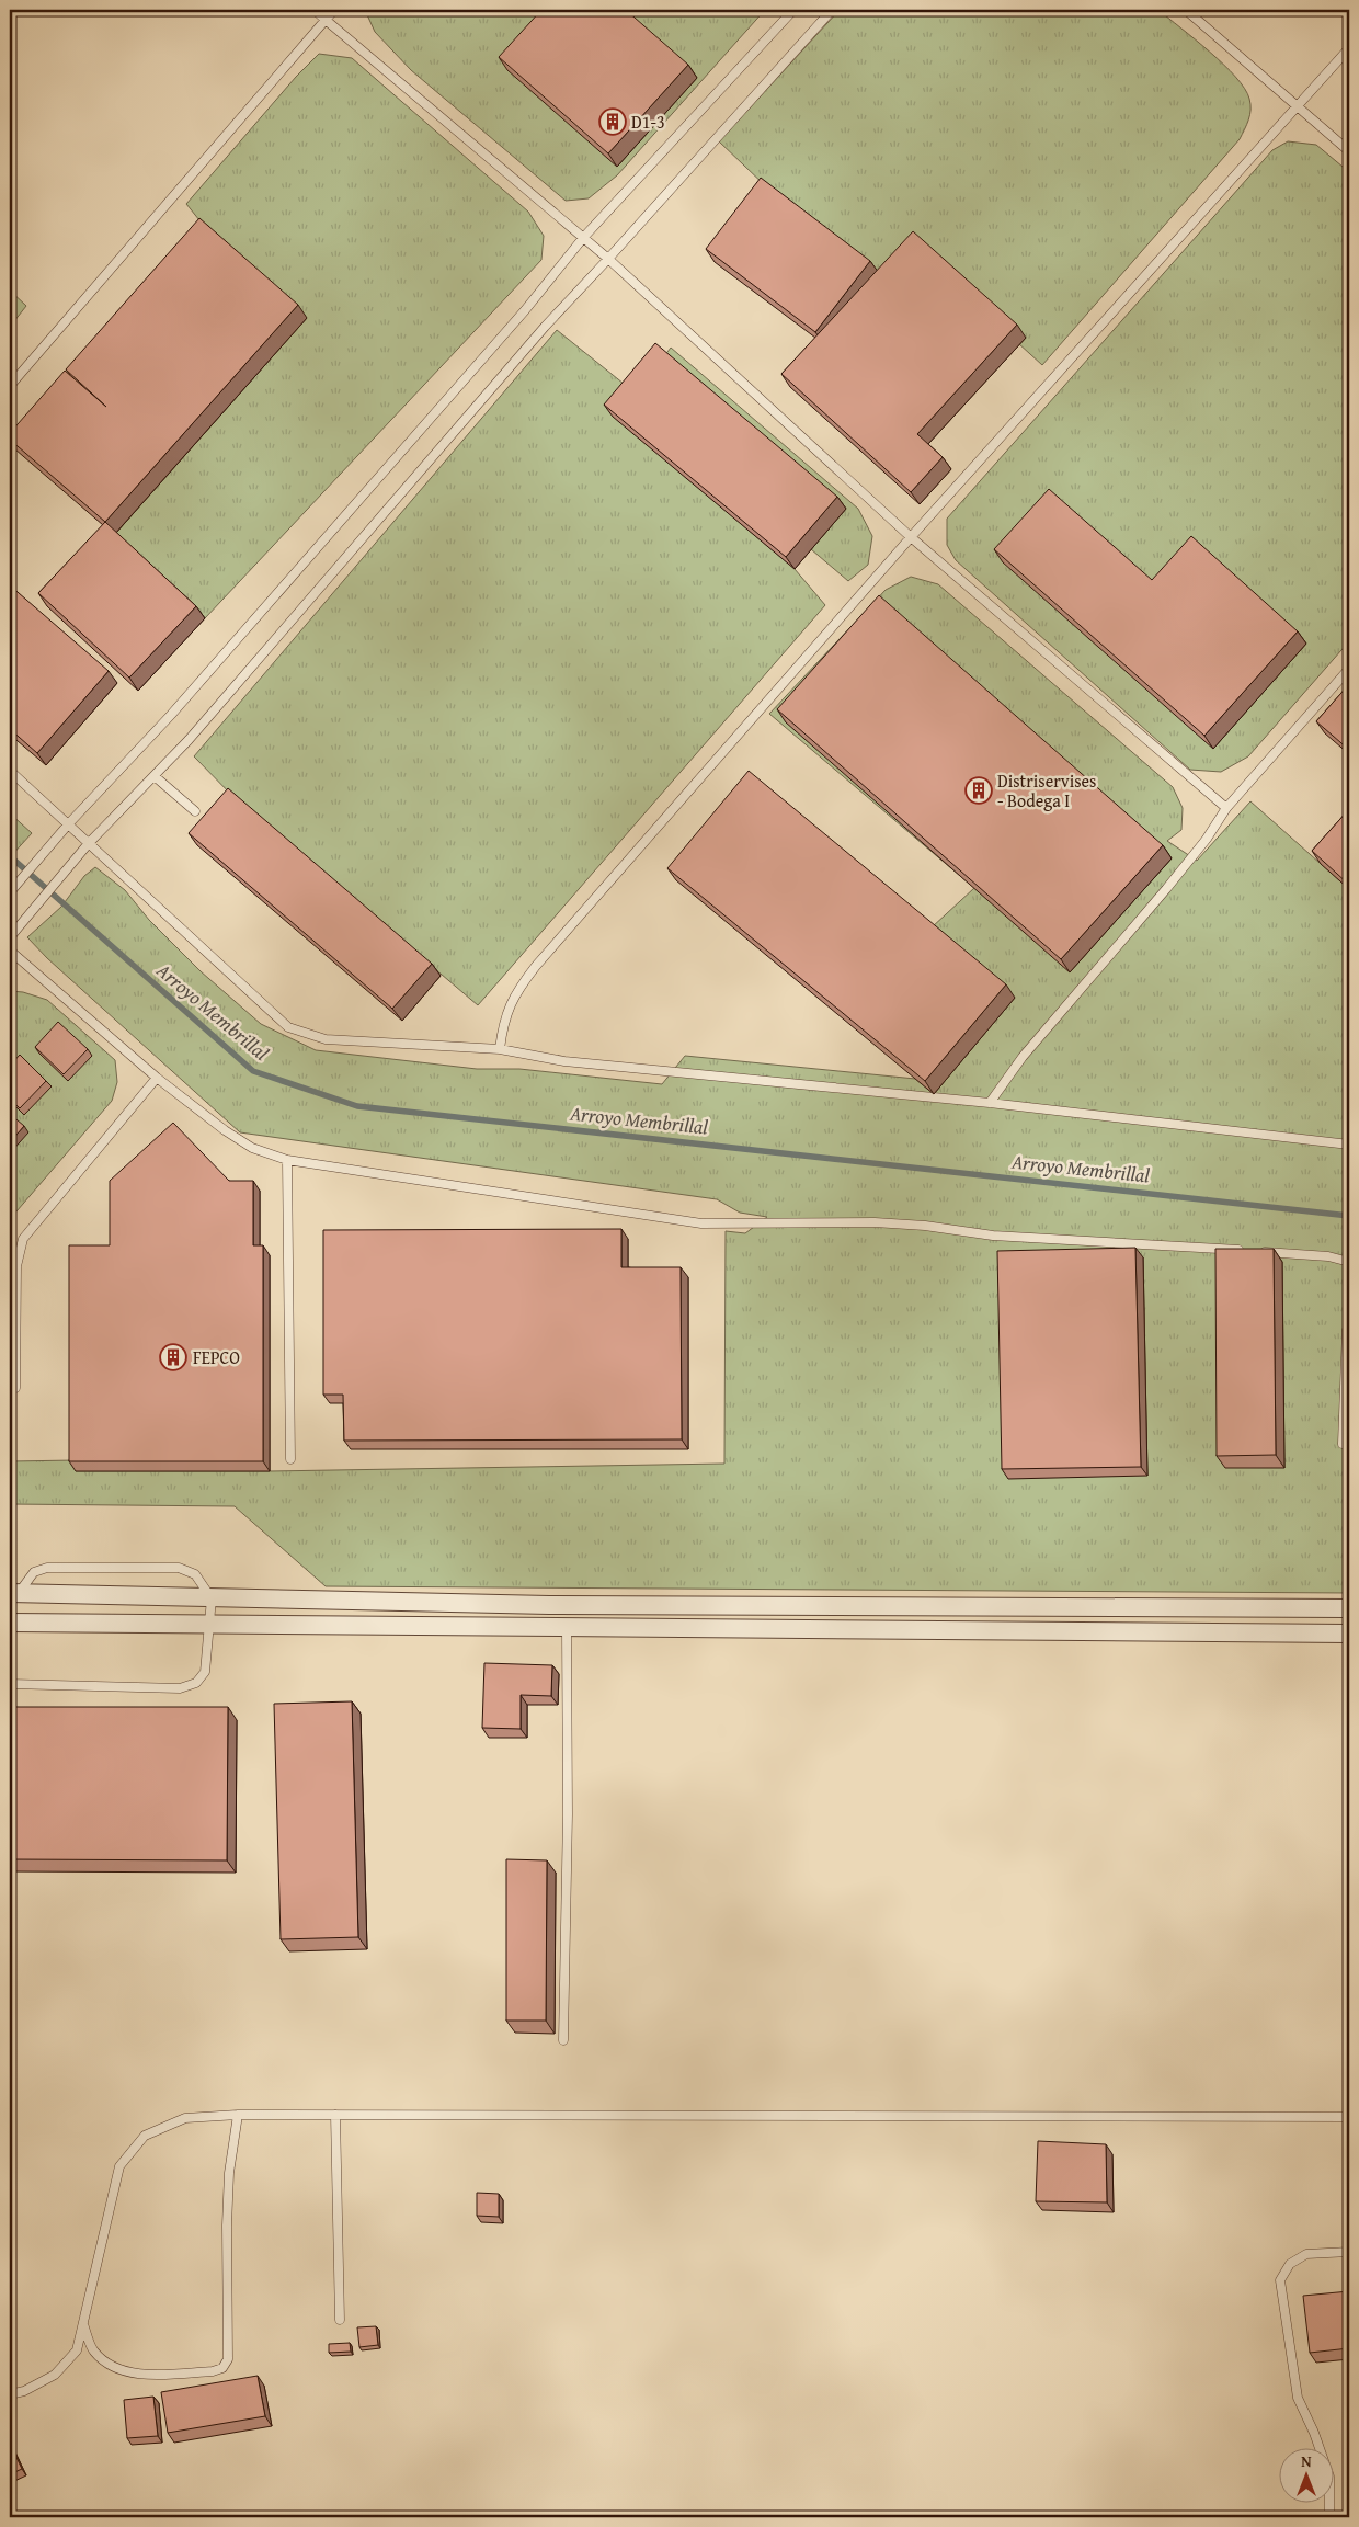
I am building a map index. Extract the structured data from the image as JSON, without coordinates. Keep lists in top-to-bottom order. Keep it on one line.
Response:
{"water":["Arroyo Membrillal"],"places":{"building":["D1-3","Distriservises - Bodega I","FEPCO"]},"north":"top"}
